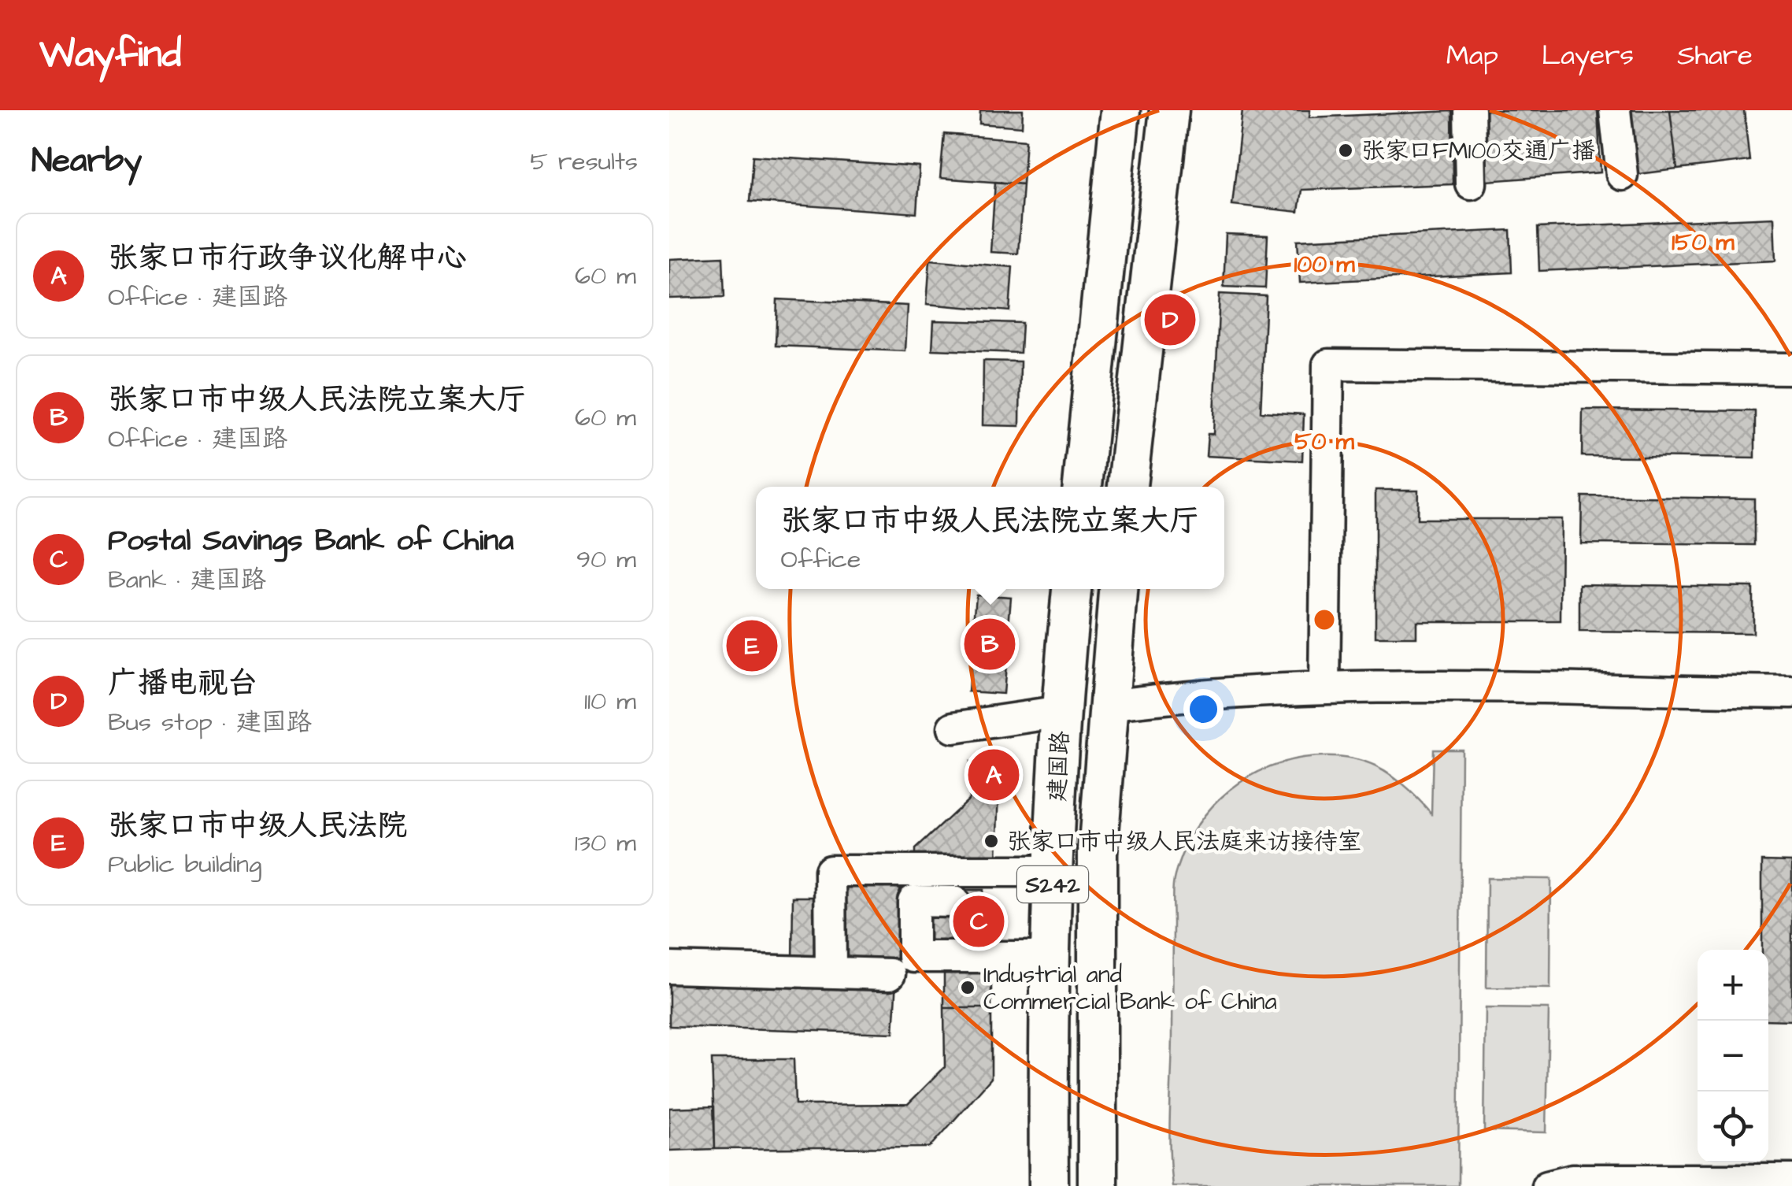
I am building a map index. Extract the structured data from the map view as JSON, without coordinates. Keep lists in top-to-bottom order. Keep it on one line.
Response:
{"streets":{"main road":["建国路","S242"]},"places":["张家口FM100交通广播","张家口市中级人民法庭来访接待室","Industrial and Commercial Bank of China"],"page":{"header":"Wayfind","nav":["Map","Layers","Share"],"heading":["Nearby","5 results"],"list":[{"mark":"A","name":"张家口市行政争议化解中心","note":"Office · 建国路","value":"60 m"},{"mark":"B","name":"张家口市中级人民法院立案大厅","note":"Office · 建国路","value":"60 m"},{"mark":"C","name":"Postal Savings Bank of China","note":"Bank · 建国路","value":"90 m"},{"mark":"D","name":"广播电视台","note":"Bus stop · 建国路","value":"110 m"},{"mark":"E","name":"张家口市中级人民法院","note":"Public building","value":"130 m"}],"pins":["D","B","E","A","C"],"popup":["张家口市中级人民法院立案大厅","Office"],"map_buttons":["+","−"]},"rings":["150 m","100 m","50 m"]}
